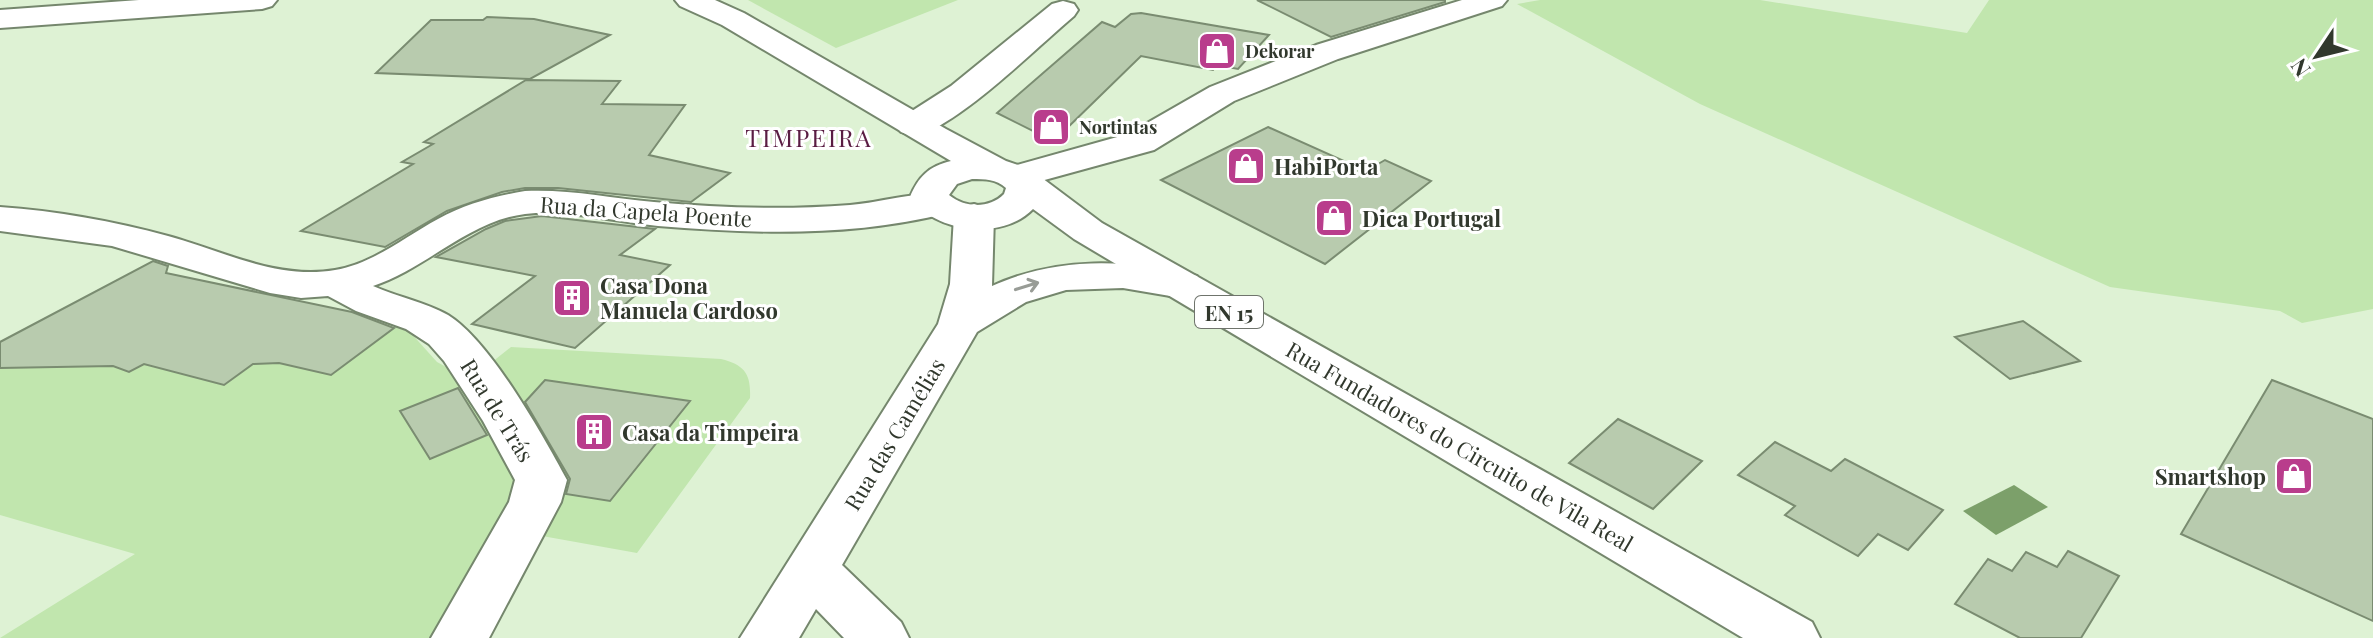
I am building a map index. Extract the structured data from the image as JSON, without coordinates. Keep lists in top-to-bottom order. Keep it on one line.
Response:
{"streets":{"street":["Rua da Capela Poente","EN 15","Rua de Trás","Rua das Camélias","Rua Fundadores do Circuito de Vila Real"]},"crossings":[["Rua da Capela Poente","Rua de Trás"],["Rua da Capela Poente","Rua das Camélias"],["Rua da Capela Poente","Rua Fundadores do Circuito de Vila Real"],["Rua das Camélias","Rua Fundadores do Circuito de Vila Real"]],"districts":["TIMPEIRA"],"places":{"shop":["Dekorar","Nortintas","HabiPorta","Dica Portugal","Smartshop"],"building":["Casa Dona Manuela Cardoso","Casa da Timpeira"]},"north":"bottom left"}
